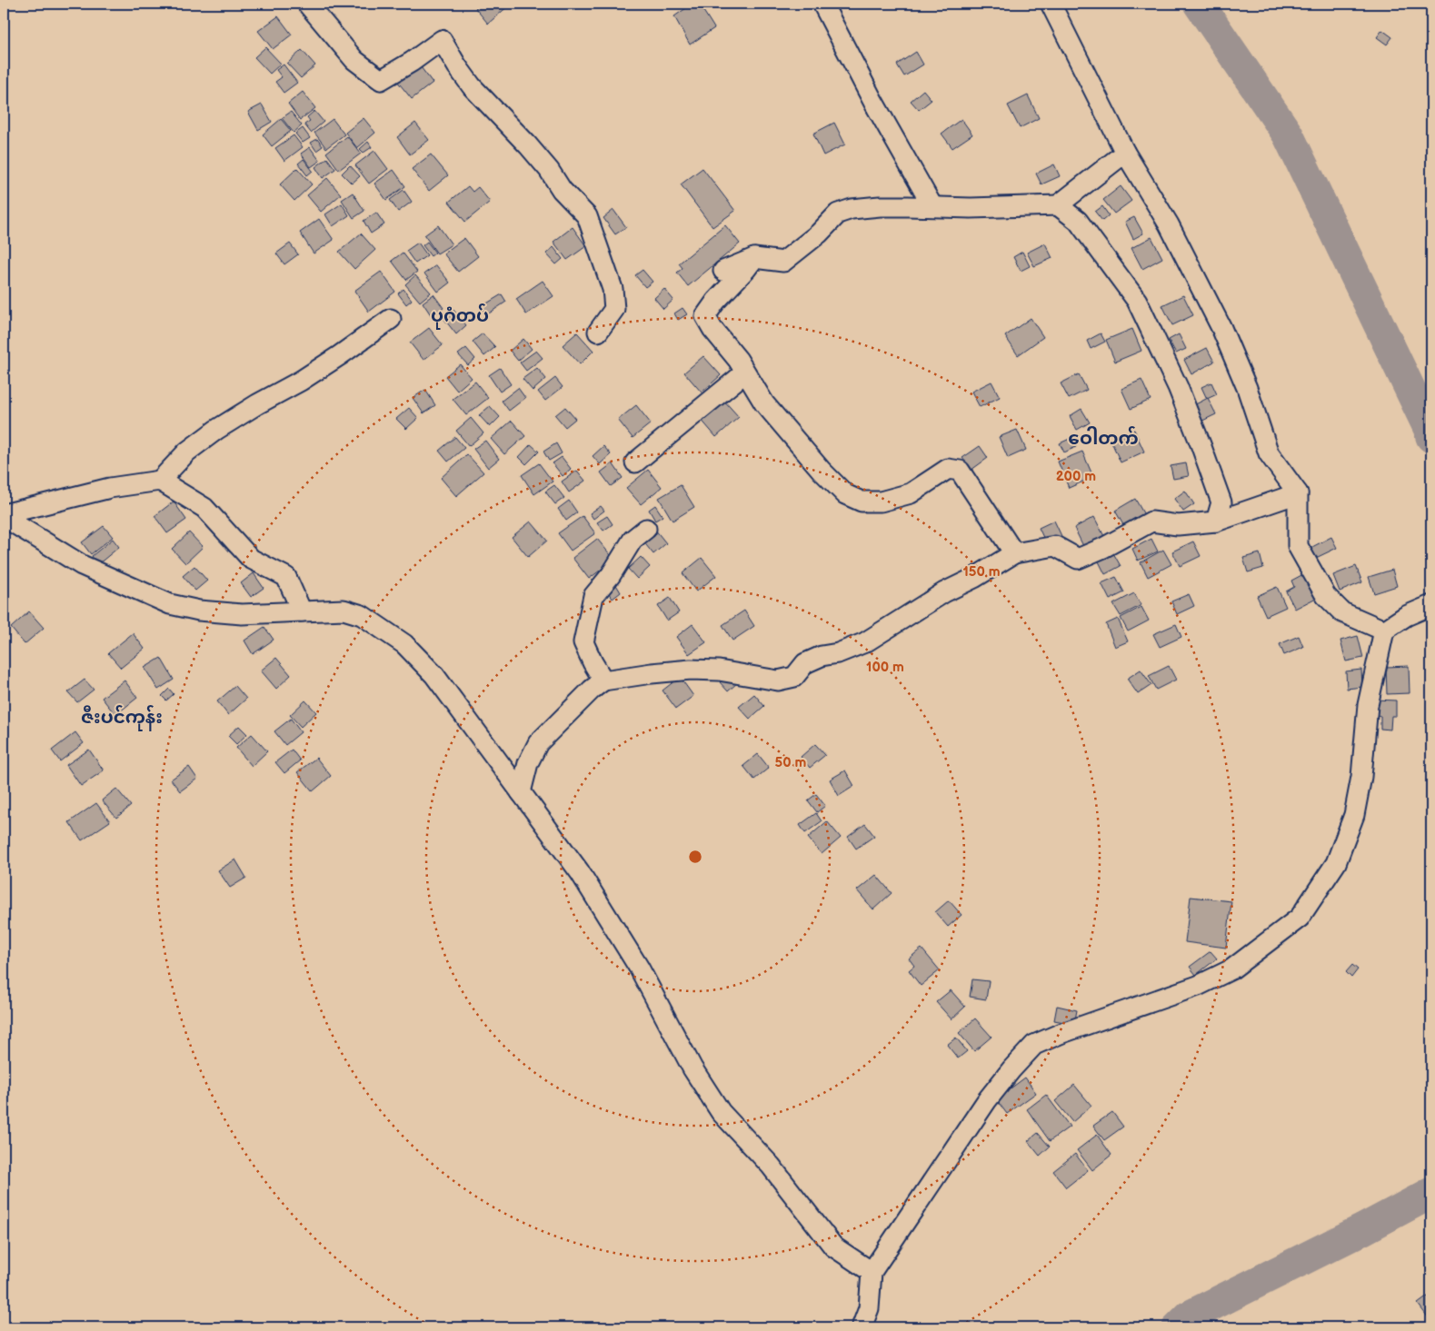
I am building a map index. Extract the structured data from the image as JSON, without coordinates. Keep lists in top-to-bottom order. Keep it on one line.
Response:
{"districts":["ပုဂံတပ်","ဝေါတက်","ဇီးပင်ကုန်း"],"rings":["200 m","150 m","100 m","50 m"]}
